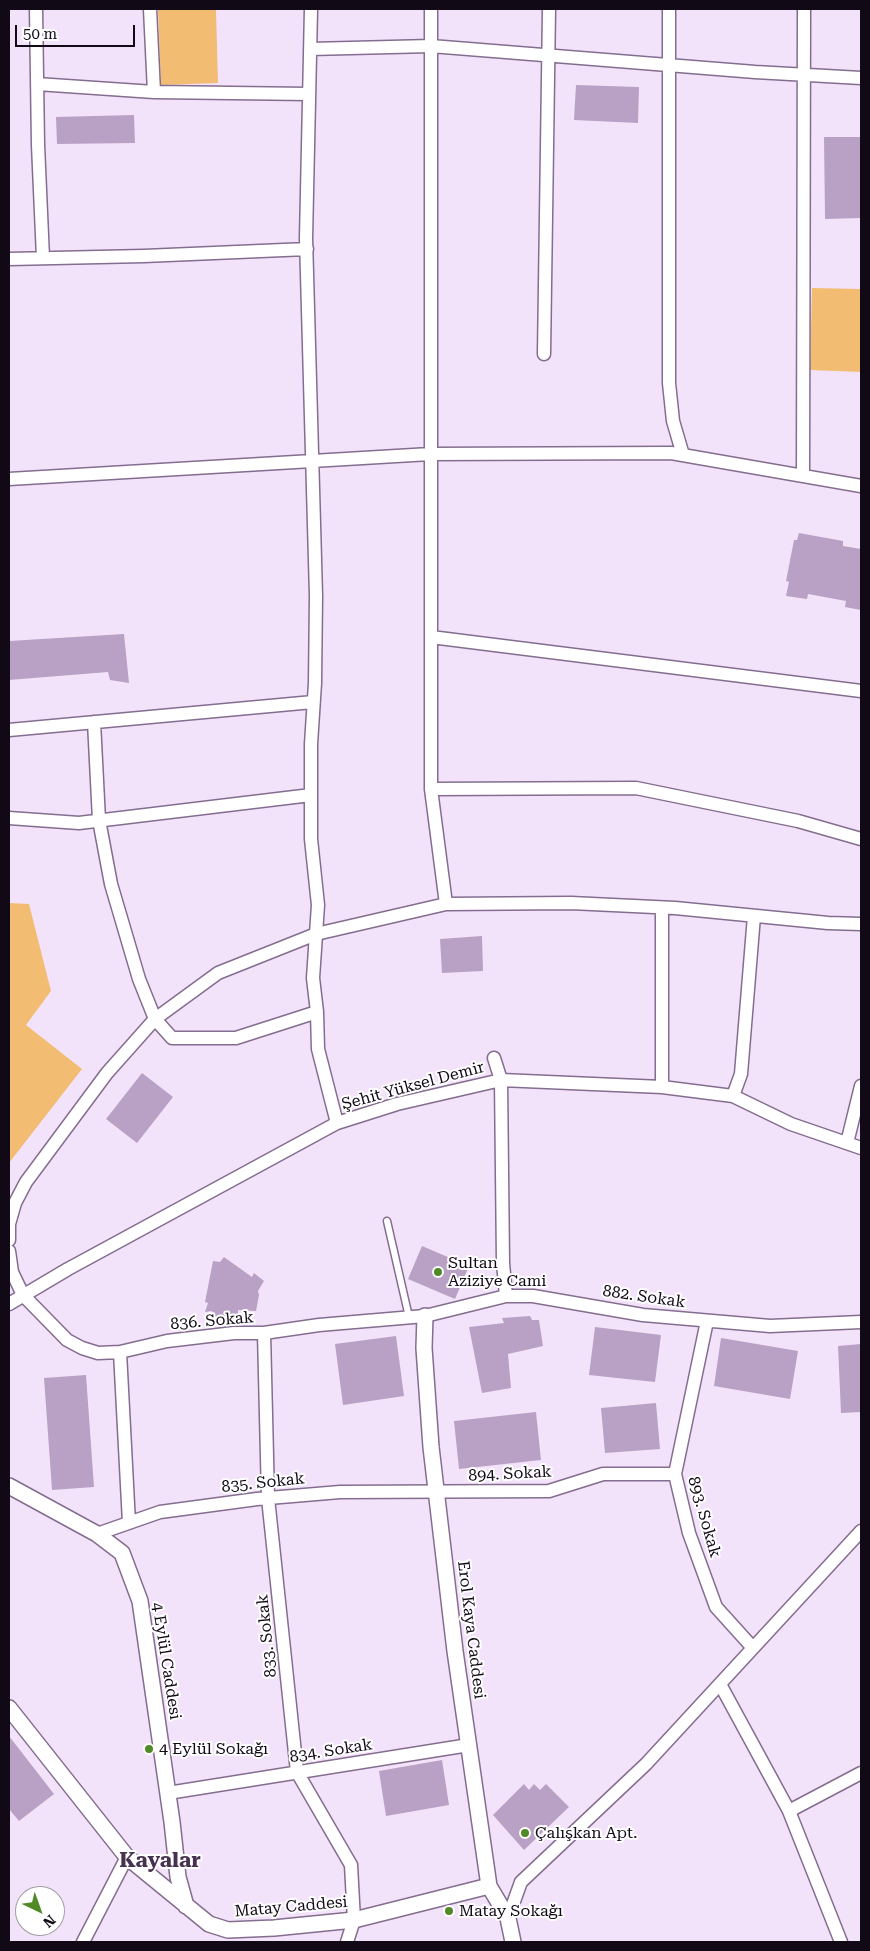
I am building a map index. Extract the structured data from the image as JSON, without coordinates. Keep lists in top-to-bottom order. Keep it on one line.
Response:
{"streets":{"street":["Şehit Yüksel Demir","882. Sokak","836. Sokak","894. Sokak","835. Sokak","893. Sokak","Erol Kaya Caddesi","833. Sokak","4 Eylül Caddesi","834. Sokak","Matay Caddesi"]},"crossings":[["Şehit Yüksel Demir","836. Sokak"],["882. Sokak","836. Sokak"],["882. Sokak","893. Sokak"],["882. Sokak","Erol Kaya Caddesi"],["836. Sokak","Erol Kaya Caddesi"],["836. Sokak","833. Sokak"],["894. Sokak","835. Sokak"],["894. Sokak","893. Sokak"],["894. Sokak","Erol Kaya Caddesi"],["835. Sokak","Erol Kaya Caddesi"],["835. Sokak","833. Sokak"],["835. Sokak","4 Eylül Caddesi"],["Erol Kaya Caddesi","834. Sokak"],["Erol Kaya Caddesi","Matay Caddesi"],["833. Sokak","834. Sokak"],["833. Sokak","Matay Caddesi"],["4 Eylül Caddesi","834. Sokak"],["4 Eylül Caddesi","Matay Caddesi"]],"districts":["Kayalar"],"places":["Sultan Aziziye Cami","4 Eylül Sokağı","Çalışkan Apt.","Matay Sokağı"],"scale_bar":"50 m","north":"bottom right"}
